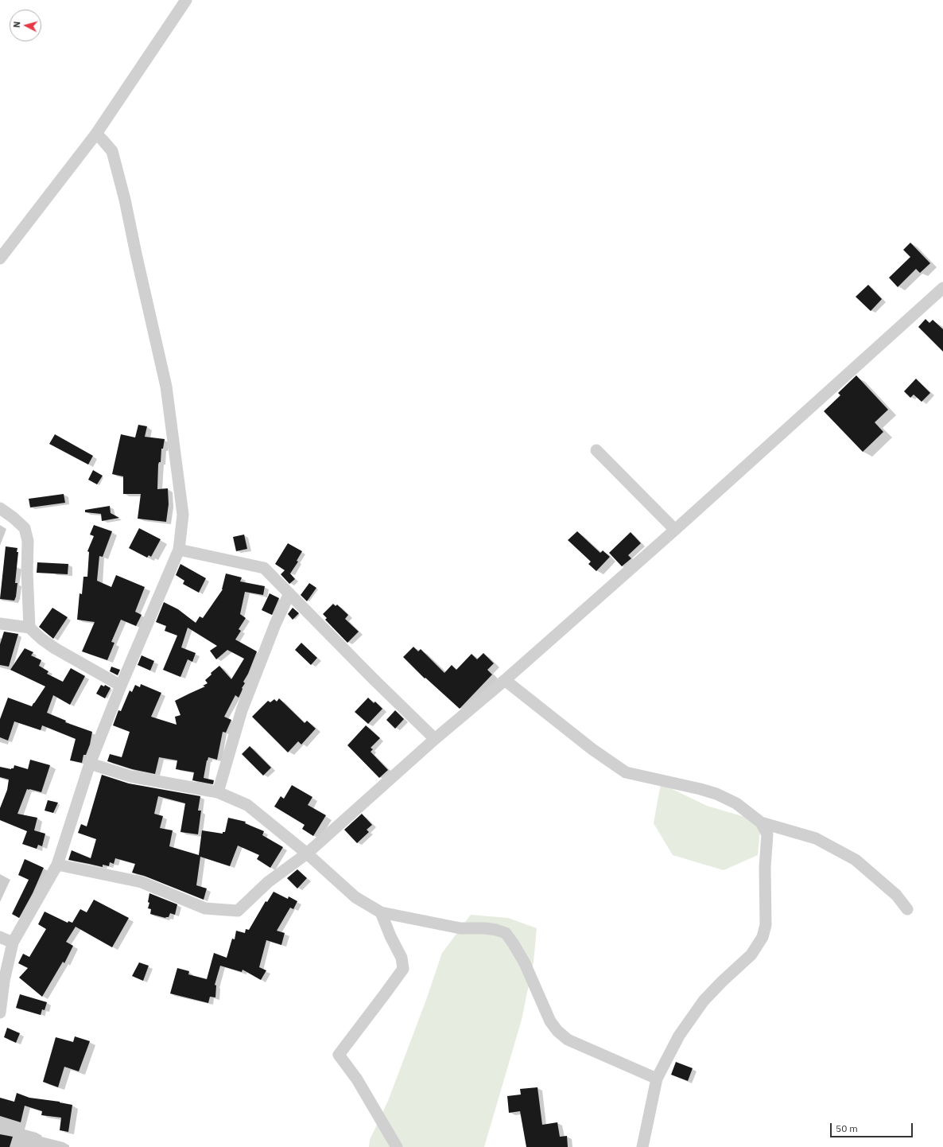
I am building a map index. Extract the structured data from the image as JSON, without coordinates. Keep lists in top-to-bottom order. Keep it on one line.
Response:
{"scale_bar":"50 m","north":"left"}
